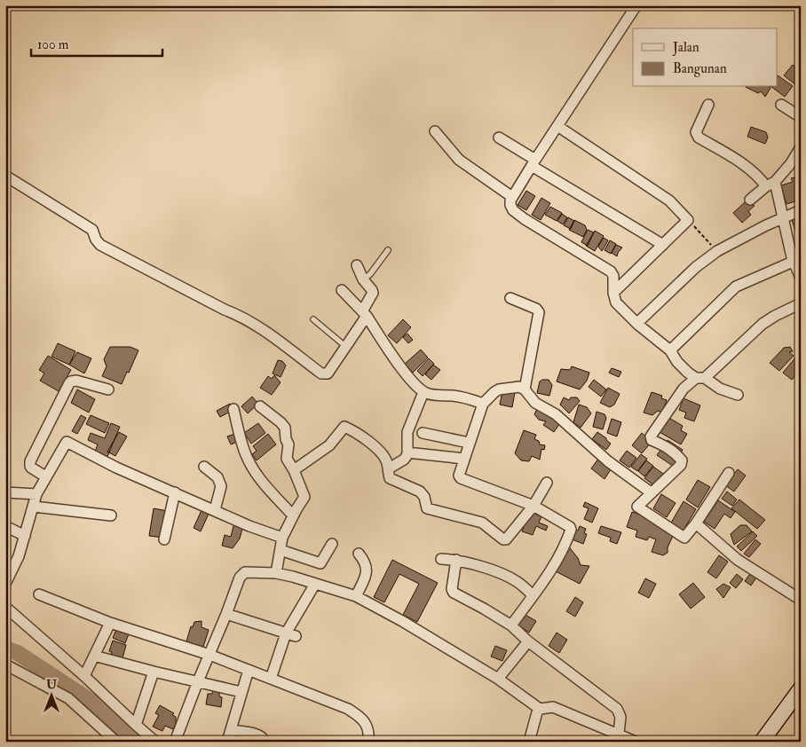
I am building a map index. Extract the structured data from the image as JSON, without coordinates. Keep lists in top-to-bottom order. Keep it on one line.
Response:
{"legend":["Jalan","Bangunan"],"scale_bar":"100 m","north":"top"}
